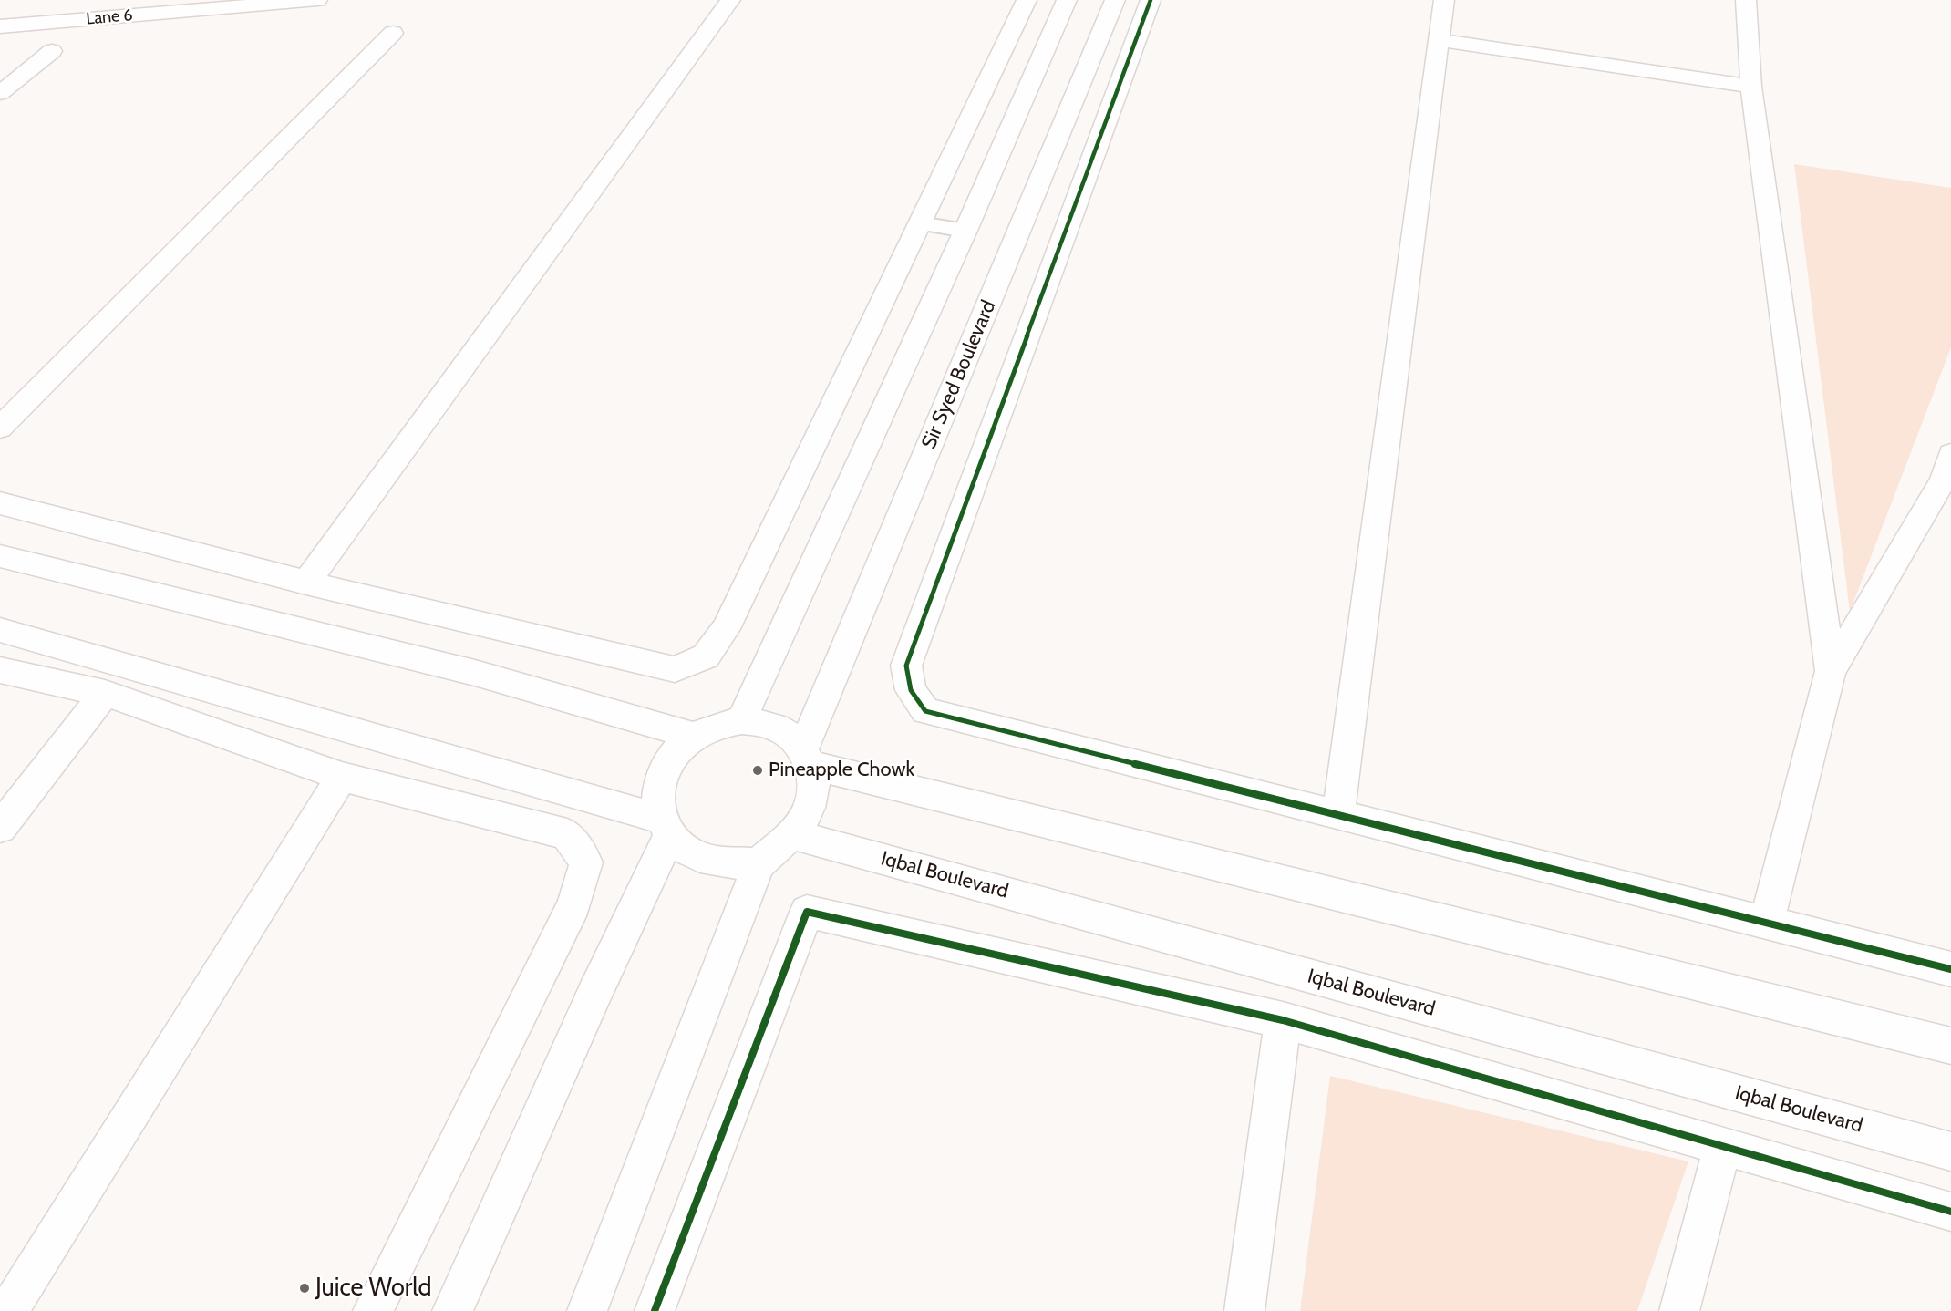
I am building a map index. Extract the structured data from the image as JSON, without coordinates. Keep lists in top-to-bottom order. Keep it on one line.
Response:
{"streets":{"street":["Lane 6","Sir Syed Boulevard","Iqbal Boulevard"]},"crossings":[["Sir Syed Boulevard","Iqbal Boulevard"]],"places":["Pineapple Chowk","Juice World"]}
